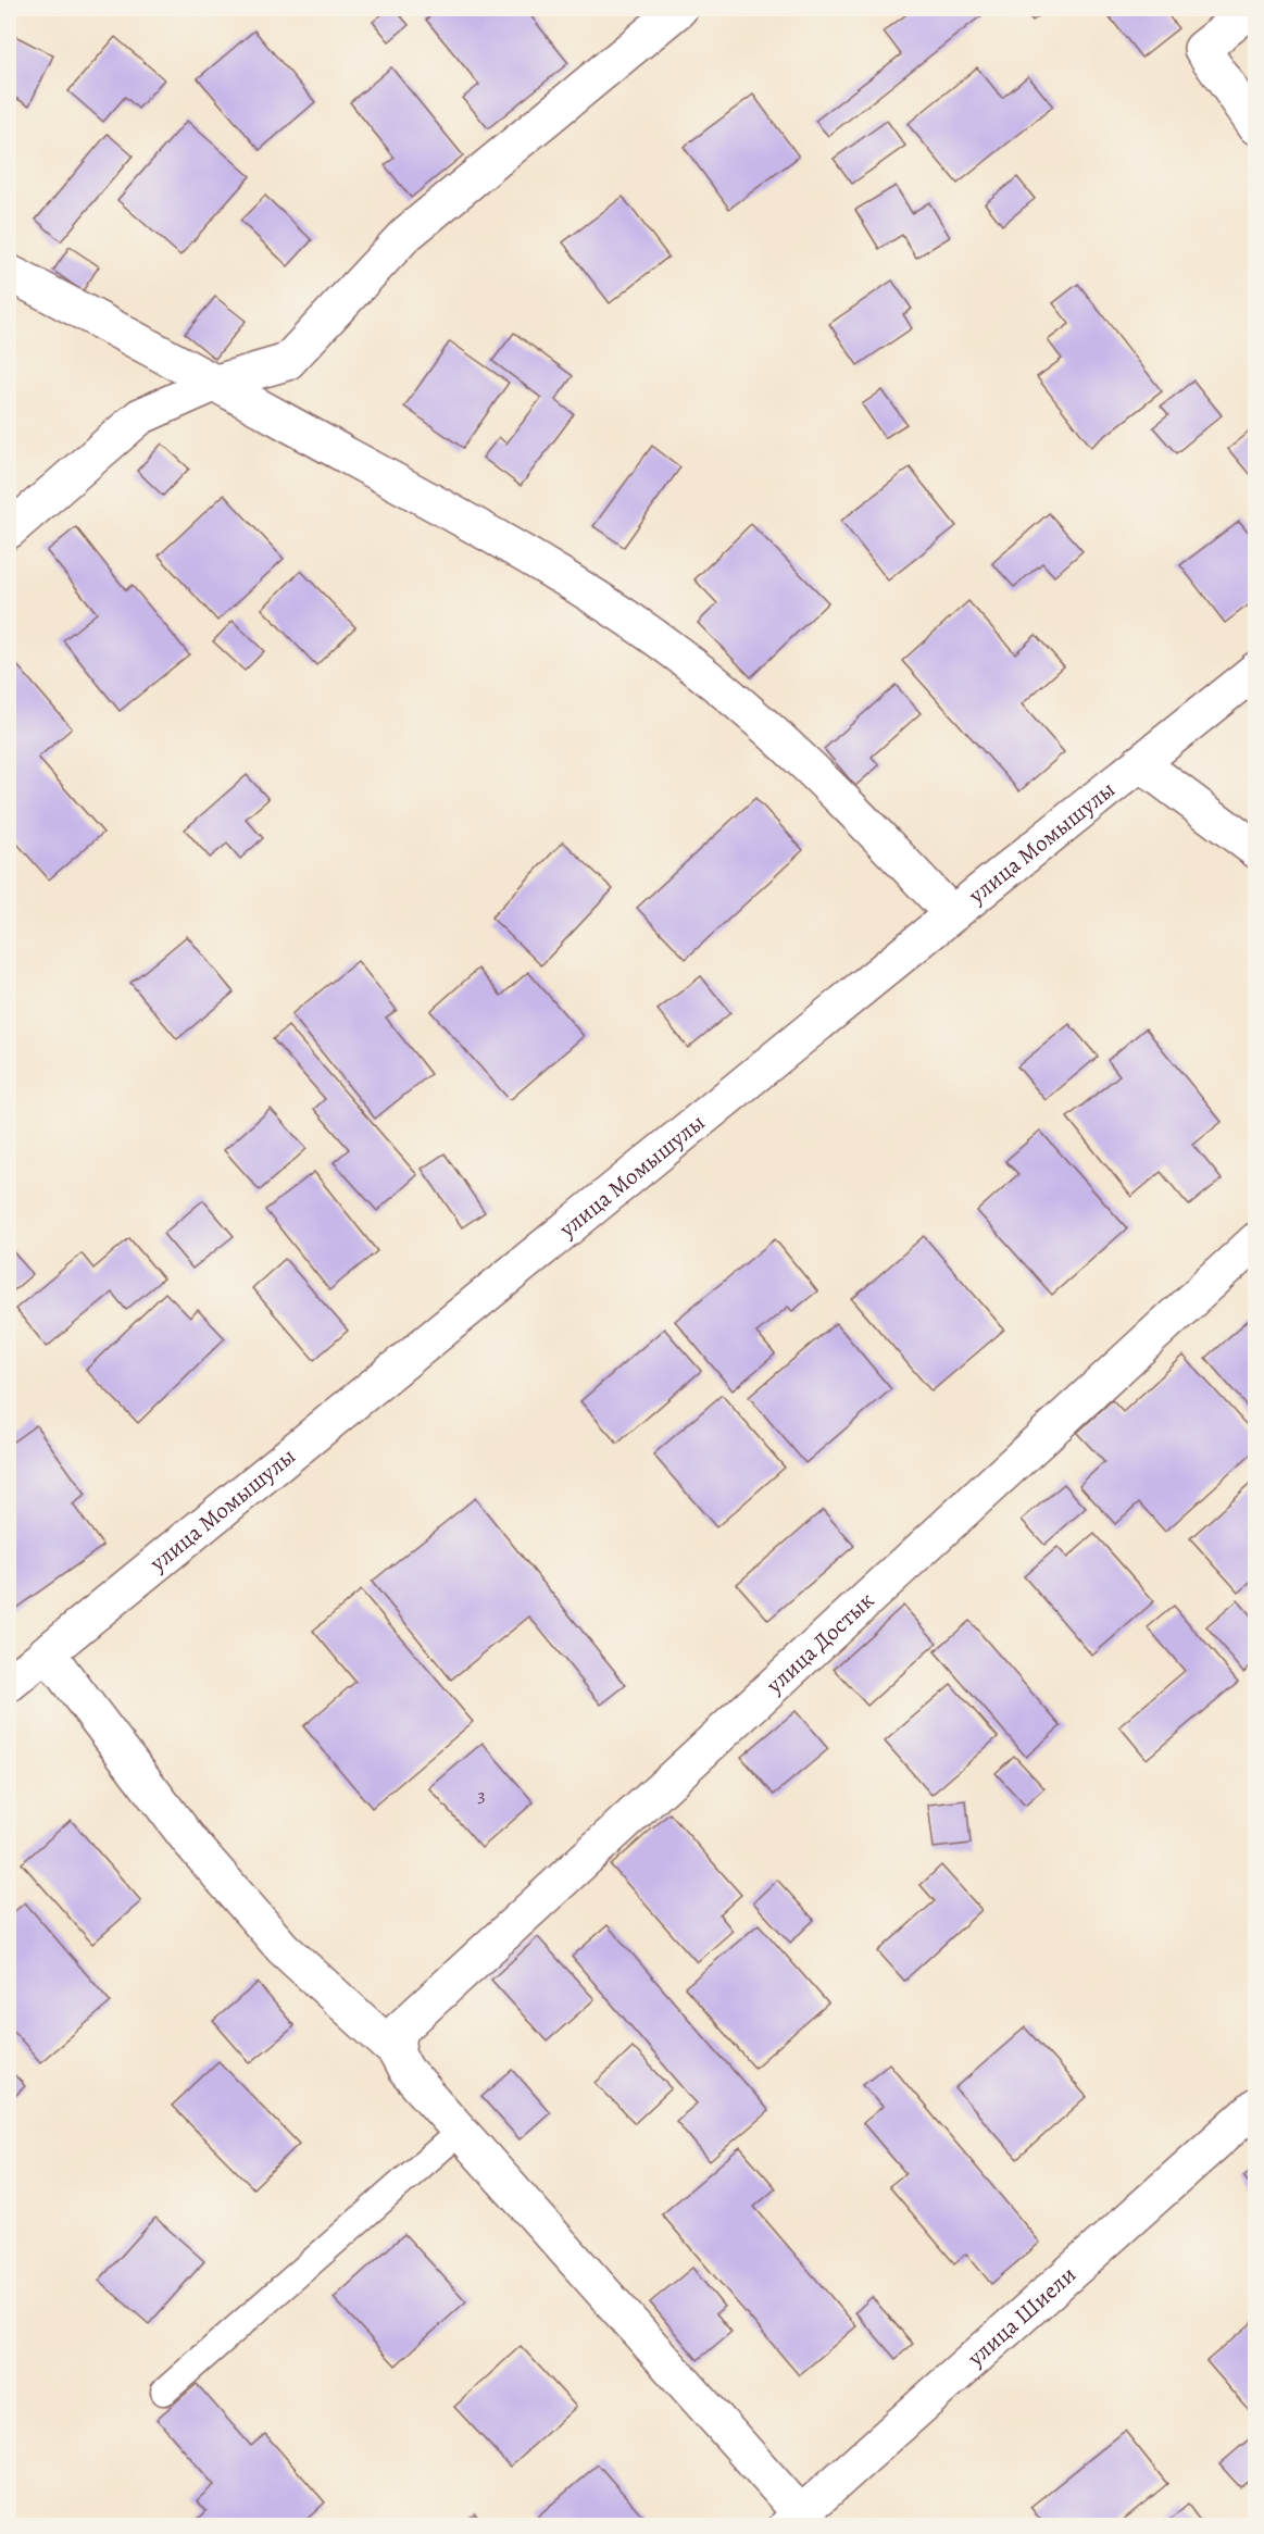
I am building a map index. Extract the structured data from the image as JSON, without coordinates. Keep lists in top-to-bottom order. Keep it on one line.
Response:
{"streets":{"street":["улица Момышулы","улица Достык","улица Шиели"]},"house_numbers":["3"]}
